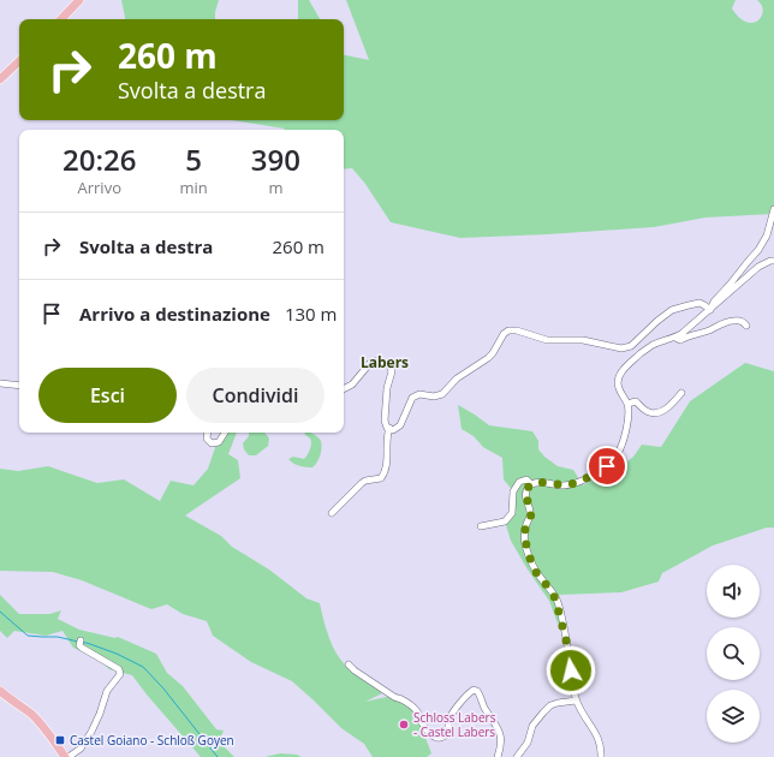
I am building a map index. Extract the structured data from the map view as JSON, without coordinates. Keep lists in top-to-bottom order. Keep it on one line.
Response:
{"districts":["Labers"],"places":{"other":["Schloss Labers - Castel Labers"],"transit":["Castel Goiano - Schloß Goyen"]},"page":{"turn":["260 m","Svolta a destra"],"eta":["20:26","Arrivo","5","min","390","m"],"list":[{"name":"Svolta a destra","value":"260 m"},{"name":"Arrivo a destinazione","value":"130 m"}],"buttons":["Esci","Condividi"]}}
